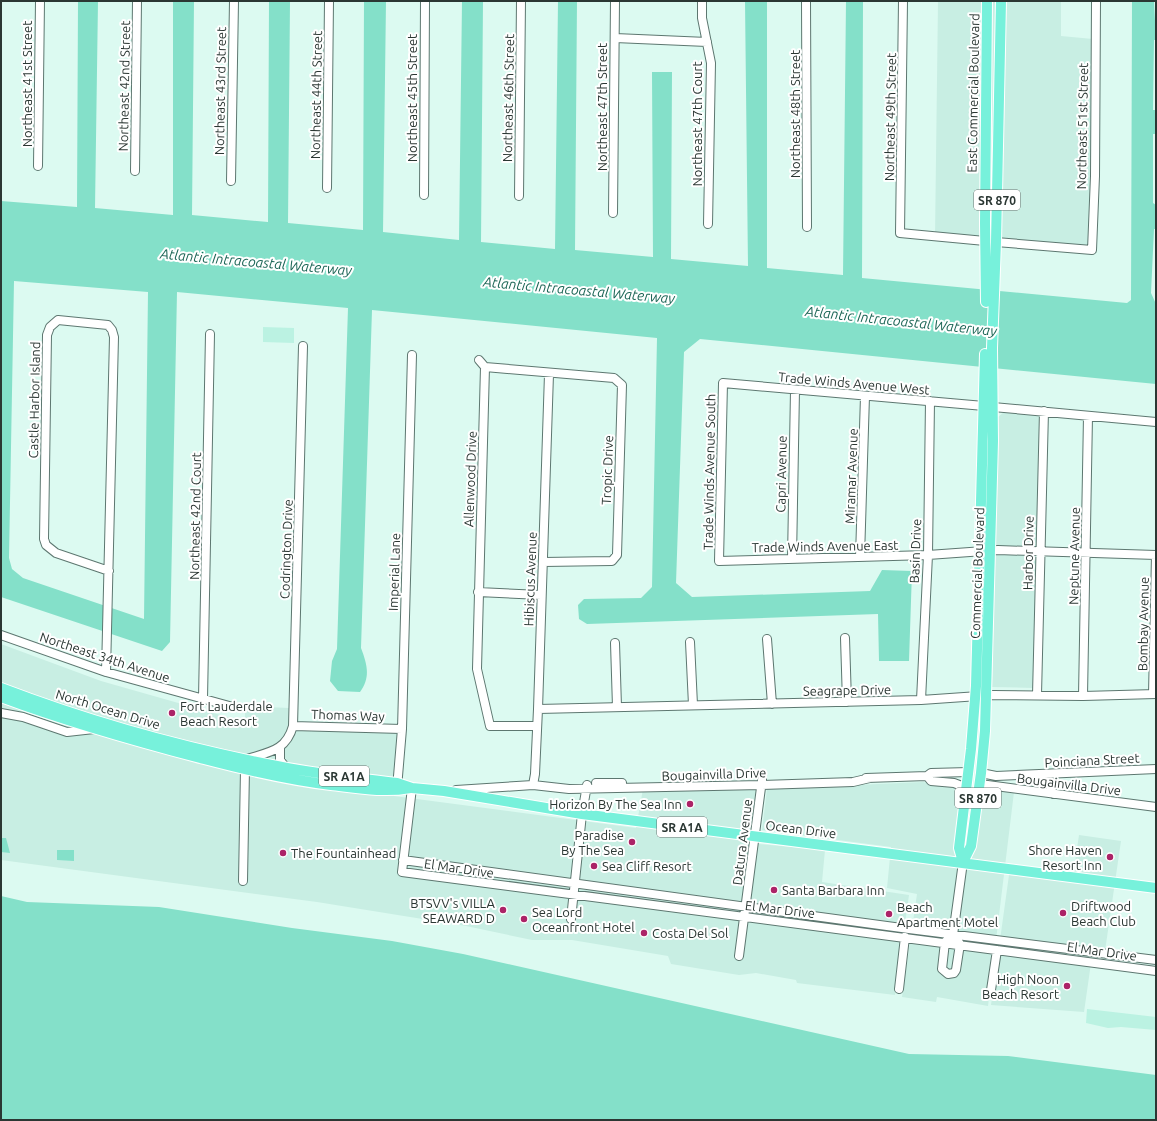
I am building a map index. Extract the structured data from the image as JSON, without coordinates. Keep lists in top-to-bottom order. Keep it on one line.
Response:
{"streets":{"main road":["East Commercial Boulevard","SR 870","Commercial Boulevard","North Ocean Drive","SR A1A","Ocean Drive"],"street":["Northeast 41st Street","Northeast 42nd Street","Northeast 43rd Street","Northeast 44th Street","Northeast 45th Street","Northeast 46th Street","Northeast 47th Street","Northeast 48th Street","Northeast 49th Street","Northeast 47th Court","Northeast 51st Street","Trade Winds Avenue West","Castle Harbor Island","Tropic Drive","Trade Winds Avenue South","Capri Avenue","Miramar Avenue","Allenwood Drive","Northeast 42nd Court","Trade Winds Avenue East","Codrington Drive","Basin Drive","Harbor Drive","Neptune Avenue","Imperial Lane","Hibiscus Avenue","Bombay Avenue","Northeast 34th Avenue","Seagrape Drive","Thomas Way","Poinciana Street","Bougainvilla Drive","Datura Avenue","El Mar Drive"]},"crossings":[["East Commercial Boulevard","Northeast 49th Street"],["East Commercial Boulevard","Northeast 51st Street"],["East Commercial Boulevard","Commercial Boulevard"],["Trade Winds Avenue West","Trade Winds Avenue South"],["Trade Winds Avenue West","Capri Avenue"],["Trade Winds Avenue West","Miramar Avenue"],["Trade Winds Avenue West","Basin Drive"],["Trade Winds Avenue West","Harbor Drive"],["Trade Winds Avenue West","Neptune Avenue"],["Trade Winds Avenue West","Commercial Boulevard"],["Castle Harbor Island","Northeast 34th Avenue"],["Tropic Drive","Hibiscus Avenue"],["Trade Winds Avenue South","Trade Winds Avenue East"],["Capri Avenue","Trade Winds Avenue East"],["Miramar Avenue","Trade Winds Avenue East"],["Allenwood Drive","Hibiscus Avenue"],["Northeast 42nd Court","Northeast 34th Avenue"],["Trade Winds Avenue East","Basin Drive"],["Trade Winds Avenue East","Harbor Drive"],["Trade Winds Avenue East","Commercial Boulevard"],["Codrington Drive","Thomas Way"],["Basin Drive","Seagrape Drive"],["Harbor Drive","Seagrape Drive"],["Neptune Avenue","Seagrape Drive"],["Imperial Lane","North Ocean Drive"],["Imperial Lane","Thomas Way"],["Commercial Boulevard","Seagrape Drive"],["Commercial Boulevard","Poinciana Street"],["Commercial Boulevard","Bougainvilla Drive"],["Commercial Boulevard","Ocean Drive"],["Commercial Boulevard","El Mar Drive"],["Hibiscus Avenue","Seagrape Drive"],["Hibiscus Avenue","Bougainvilla Drive"],["Bombay Avenue","Seagrape Drive"],["North Ocean Drive","Bougainvilla Drive"],["North Ocean Drive","SR A1A"],["North Ocean Drive","Ocean Drive"],["Bougainvilla Drive","Ocean Drive"],["Bougainvilla Drive","Datura Avenue"],["Ocean Drive","Datura Avenue"],["Datura Avenue","El Mar Drive"]],"water":["Atlantic Intracoastal Waterway"],"places":["Fort Lauderdale Beach Resort","Horizon By The Sea Inn","Paradise By The Sea","The Fountainhead","Shore Haven Resort Inn","Sea Cliff Resort","Santa Barbara Inn","BTSVV's VILLA SEAWARD D","Driftwood Beach Club","Beach Apartment Motel","Sea Lord Oceanfront Hotel","Costa Del Sol","High Noon Beach Resort"]}
